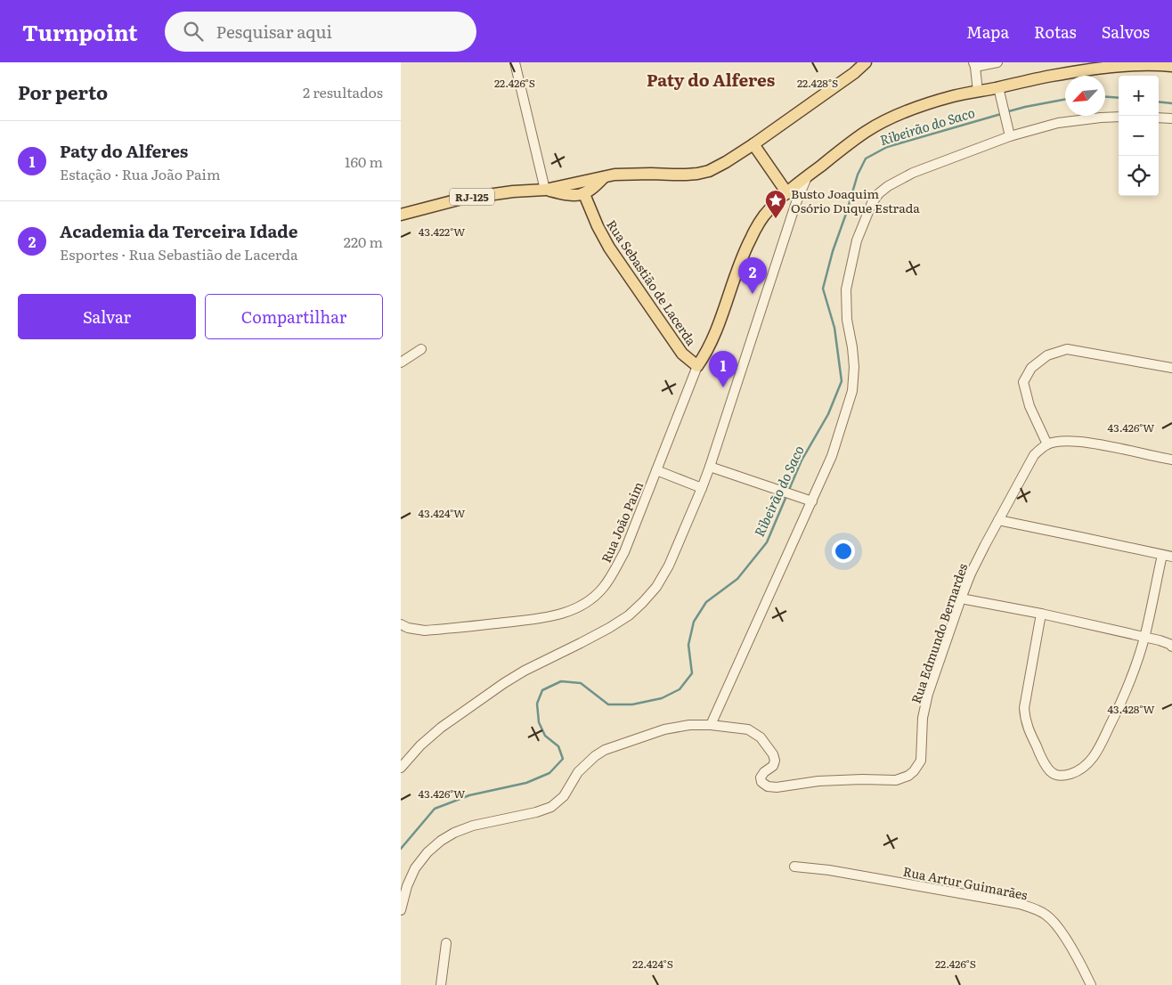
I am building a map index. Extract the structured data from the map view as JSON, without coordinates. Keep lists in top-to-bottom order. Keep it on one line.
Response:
{"streets":{"main road":["RJ-125","Rua Sebastião de Lacerda"],"street":["Rua João Paim","Rua Edmundo Bernardes","Rua Artur Guimarães"]},"crossings":[["RJ-125","Rua Sebastião de Lacerda"],["Rua Sebastião de Lacerda","Rua João Paim"]],"districts":["Paty do Alferes"],"water":["Ribeirão do Saco"],"places":{"place":["Busto Joaquim Osório Duque Estrada"]},"north":"bottom left","page":{"header":"Turnpoint","search":"Pesquisar aqui","nav":["Mapa","Rotas","Salvos"],"heading":["Por perto","2 resultados"],"map_buttons":["+","−"],"list":[{"mark":"1","name":"Paty do Alferes","note":"Estação · Rua João Paim","value":"160 m"},{"mark":"2","name":"Academia da Terceira Idade","note":"Esportes · Rua Sebastião de Lacerda","value":"220 m"}],"pins":["2","1"],"buttons":["Salvar","Compartilhar"]},"coordinates":["22.428°S","22.426°S","43.422°W","43.426°W","43.424°W","43.428°W","22.424°S"]}
